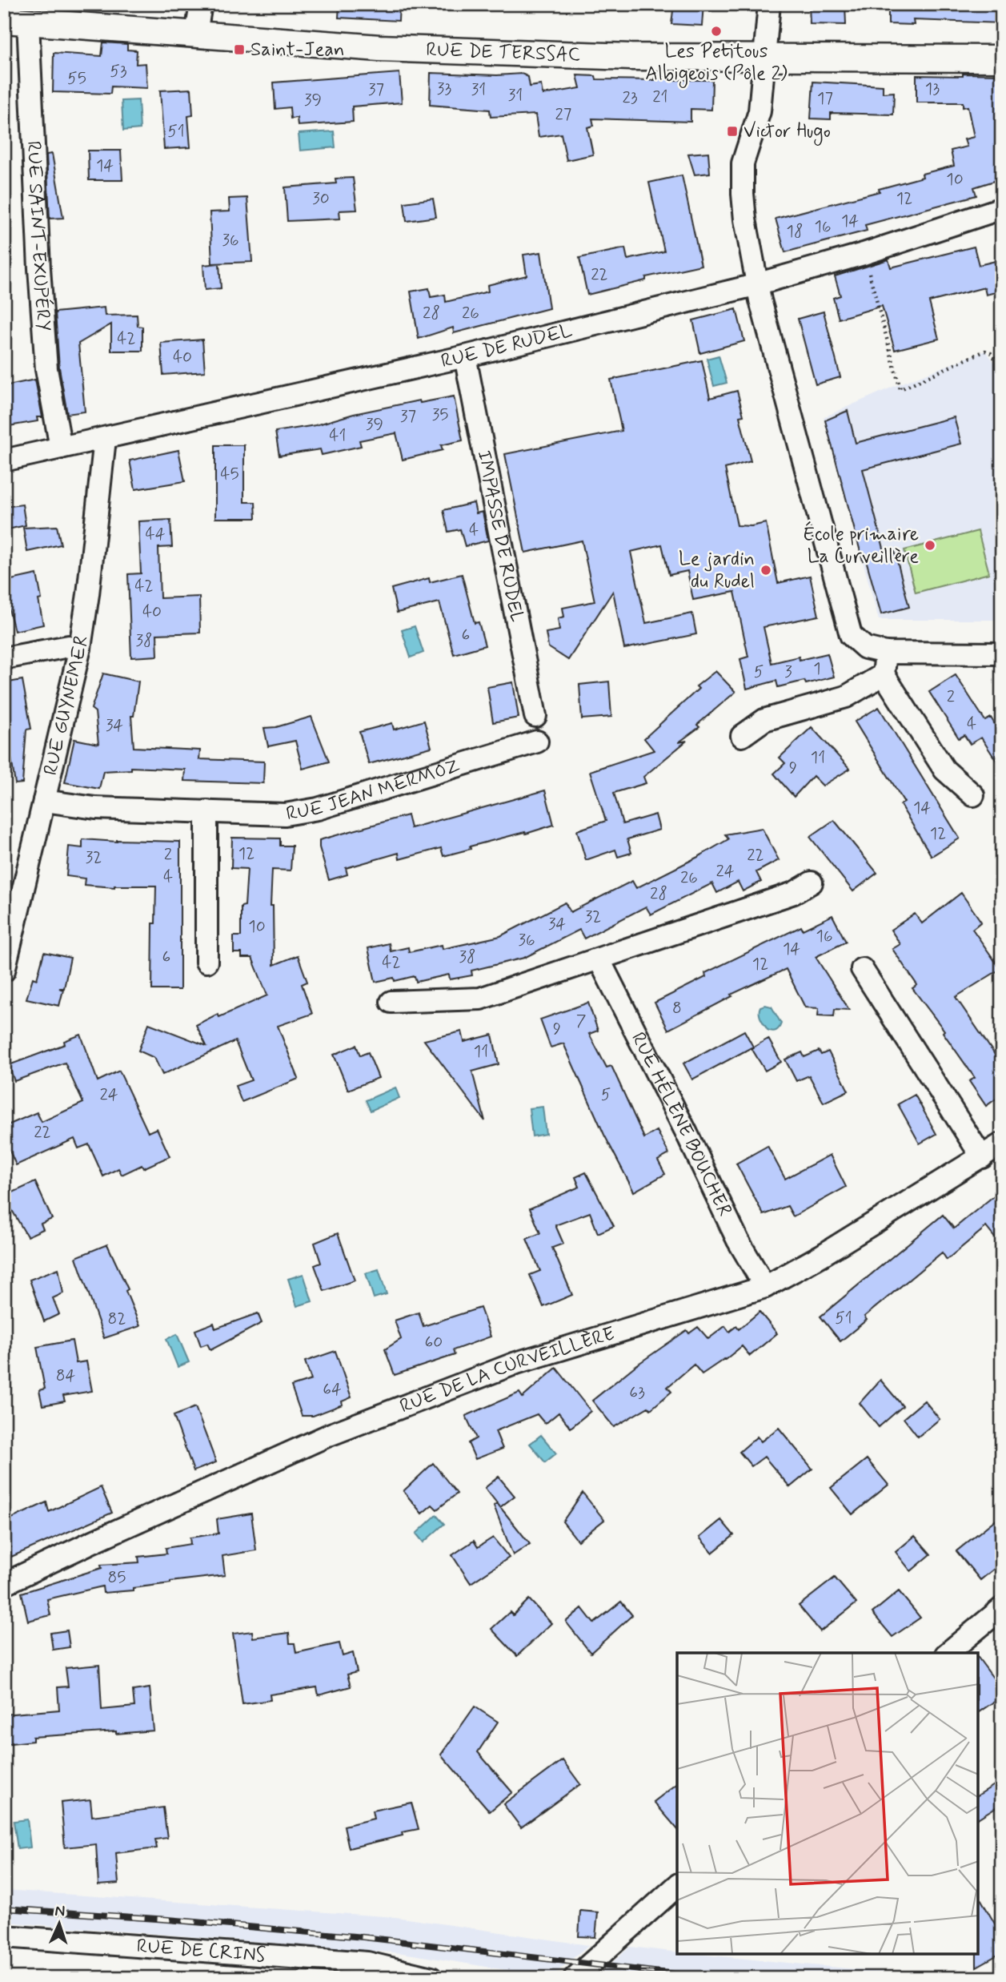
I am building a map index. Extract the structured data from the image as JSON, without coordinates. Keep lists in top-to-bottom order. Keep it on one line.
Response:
{"streets":{"street":["RUE DE TERSSAC","RUE SAINT-EXUPÉRY","RUE DE RUDEL","IMPASSE DE RUDEL","RUE GUYNEMER","RUE JEAN MERMOZ","RUE HÉLÈNE BOUCHER","RUE DE LA CURVEILLÈRE","RUE DE CRINS"]},"crossings":[["RUE DE TERSSAC","RUE SAINT-EXUPÉRY"],["RUE SAINT-EXUPÉRY","RUE DE RUDEL"],["RUE DE RUDEL","IMPASSE DE RUDEL"],["RUE DE RUDEL","RUE GUYNEMER"],["RUE GUYNEMER","RUE JEAN MERMOZ"],["RUE HÉLÈNE BOUCHER","RUE DE LA CURVEILLÈRE"]],"places":{"other":["Les Petitous Albigeois (Pôle 2)","École primaire La Curveillère","Le jardin du Rudel"],"transit":["Saint-Jean","Victor Hugo"]},"house_numbers":["53","55","33","13","37","31","31","21","23","17","39","27","51","14","10","30","12","14","16","18","36","22","28","26","42","40","35","37","39","41","45","4","44","42","40","6","38","1","5","3","2","4","34","11","9","14","12","12","2","22","32","24","4","26","28","32","34","10","16","36","14","6","38","42","12","8","7","9","11","24","5","22","51","82","60","84","64","63","85"],"north":"top"}
